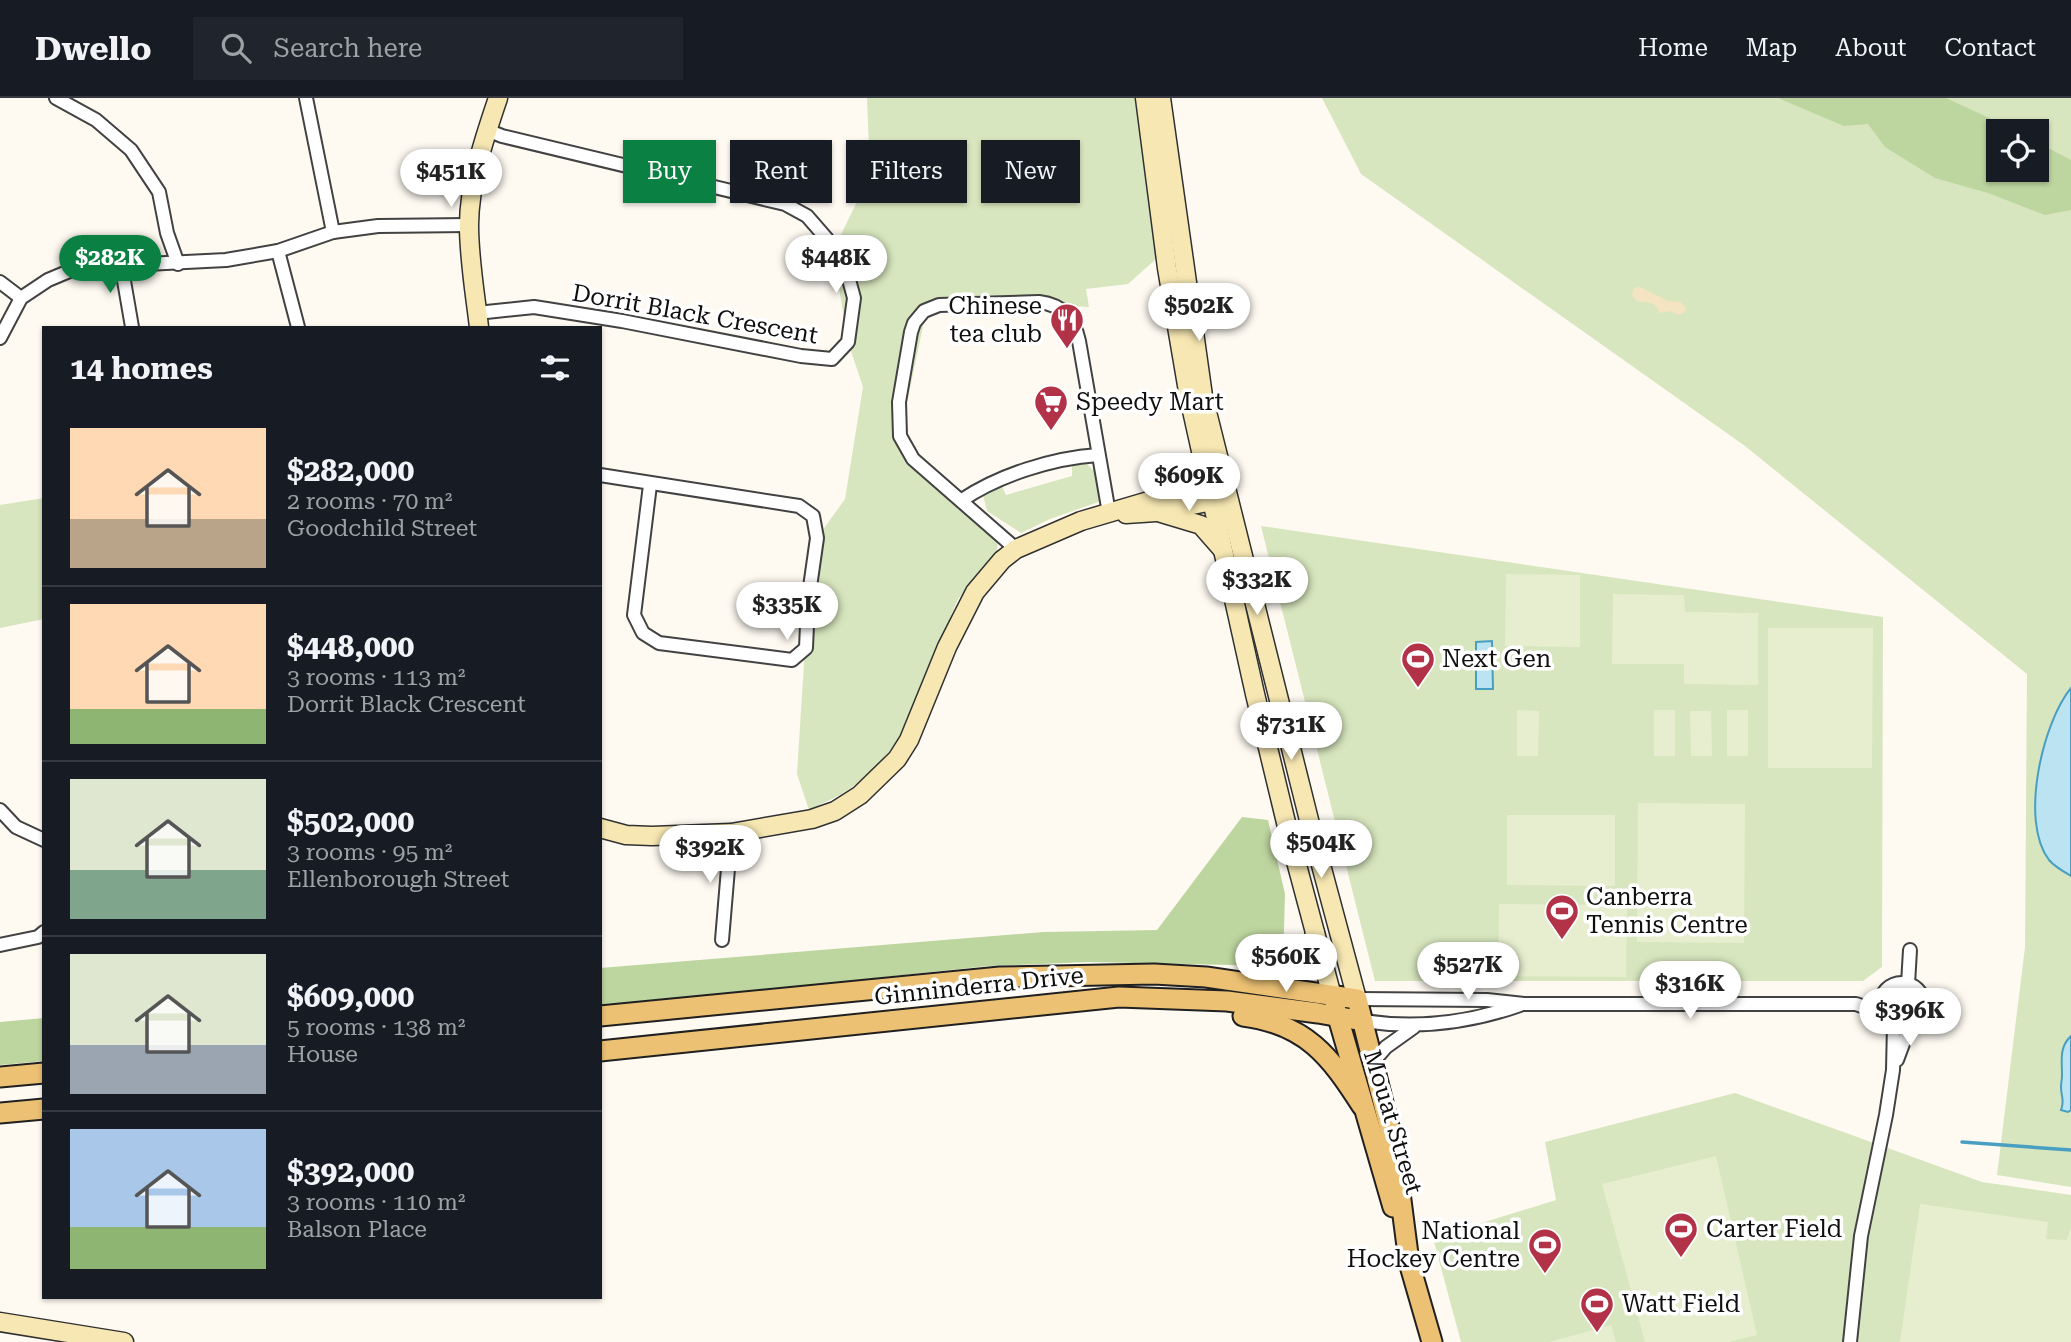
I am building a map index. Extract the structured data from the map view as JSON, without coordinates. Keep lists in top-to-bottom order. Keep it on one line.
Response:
{"streets":{"main road":["Ginninderra Drive","Mouat Street"],"street":["Dorrit Black Crescent"]},"crossings":[["Ginninderra Drive","Mouat Street"]],"places":{"restaurant":["Chinese tea club"],"supermarket":["Speedy Mart"],"sports":["Next Gen","Canberra Tennis Centre","Carter Field","National Hockey Centre","Watt Field"]},"page":{"header":"Dwello","search":"Search here","nav":["Home","Map","About","Contact"],"chip":["Buy","Rent","Filters","New"],"price":["$451K","$282K","$448K","$502K","$609K","$332K","$335K","$731K","$504K","$392K","$560K","$527K","$316K","$396K"],"heading":"14 homes","list":[{"name":"$282,000","note":"2 rooms · 70 m² · Goodchild Street"},{"name":"$448,000","note":"3 rooms · 113 m² · Dorrit Black Crescent"},{"name":"$502,000","note":"3 rooms · 95 m² · Ellenborough Street"},{"name":"$609,000","note":"5 rooms · 138 m² · House"},{"name":"$392,000","note":"3 rooms · 110 m² · Balson Place"}]}}
